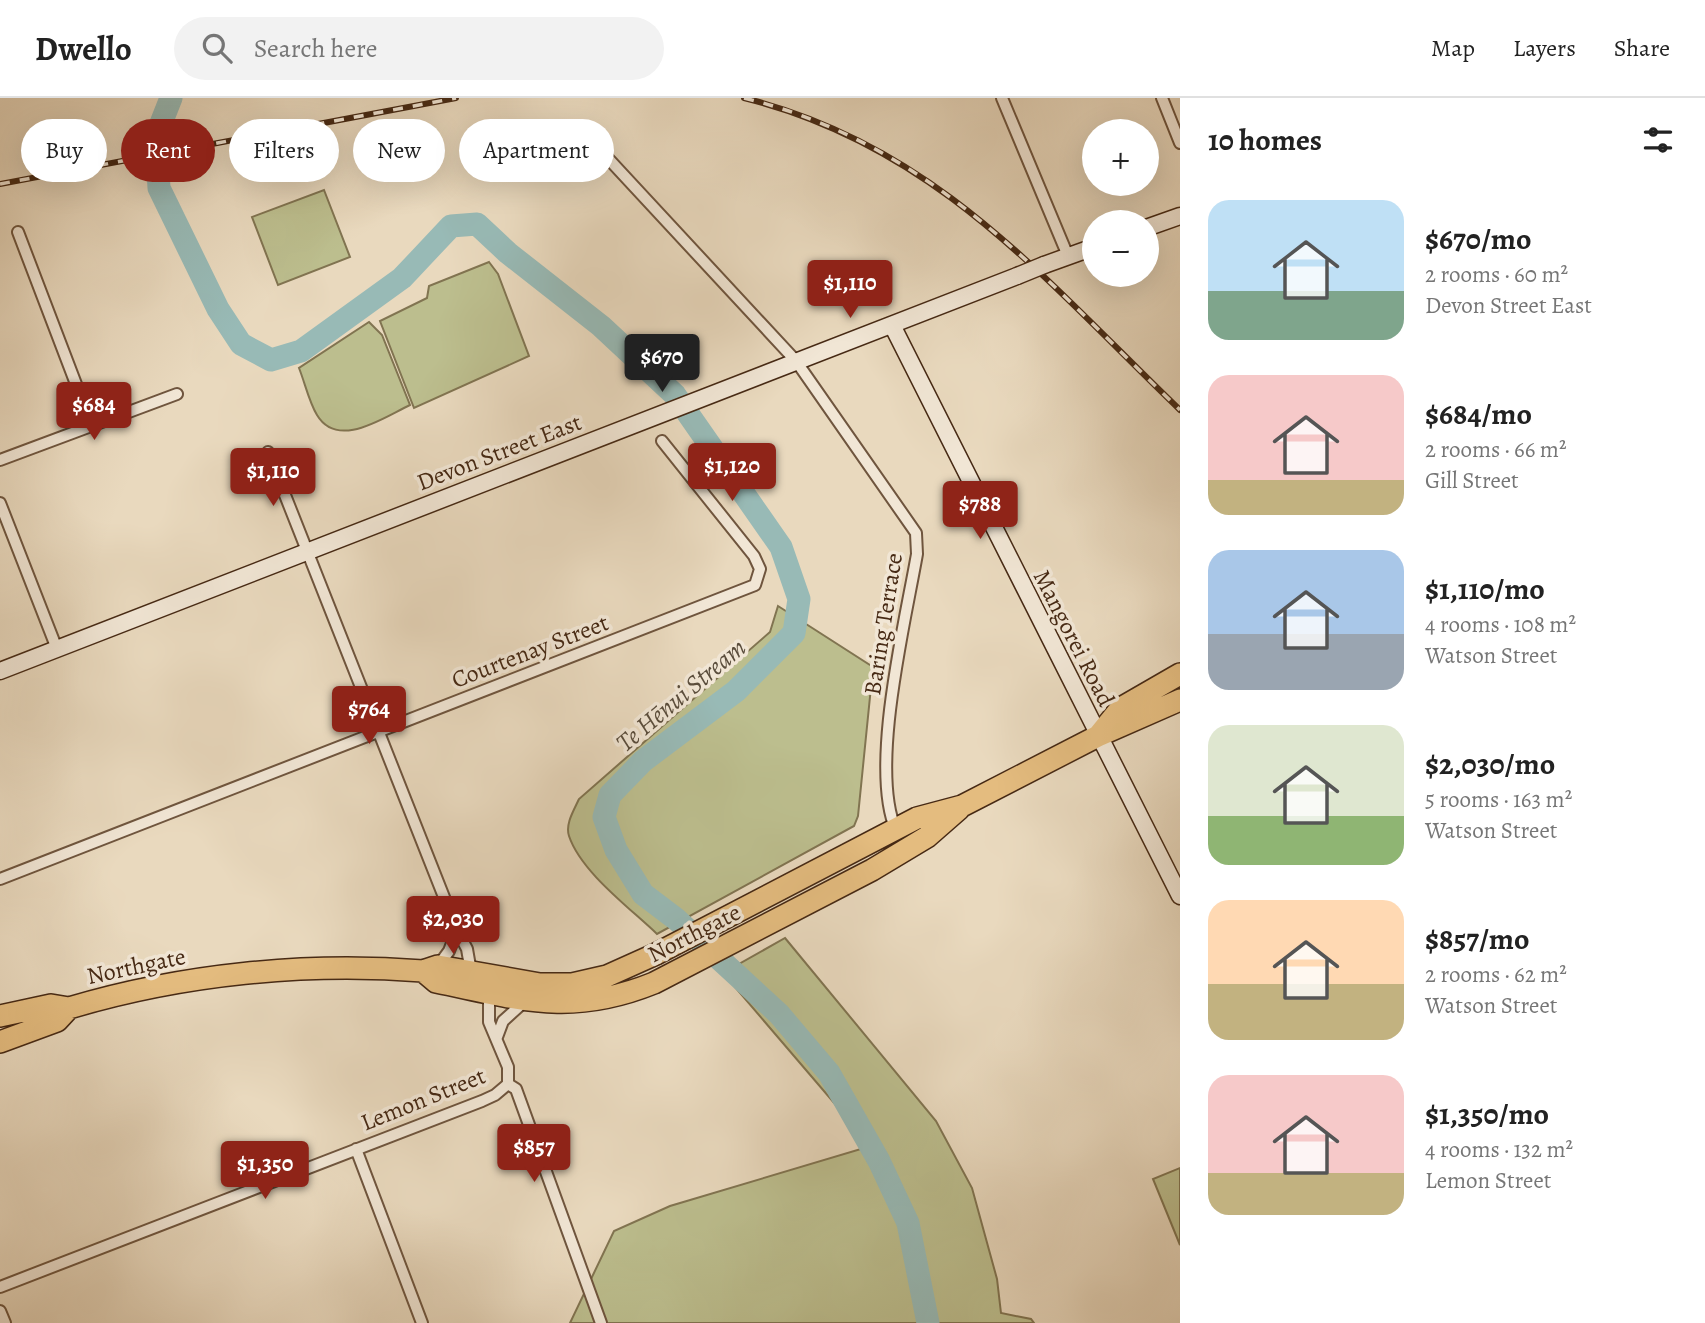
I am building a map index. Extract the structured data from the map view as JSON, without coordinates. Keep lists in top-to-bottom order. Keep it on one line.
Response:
{"streets":{"highway":["Northgate"],"main road":["Devon Street East","Mangorei Road"],"street":["Baring Terrace","Courtenay Street","Lemon Street"]},"crossings":[["Devon Street East","Baring Terrace"],["Devon Street East","Mangorei Road"],["Baring Terrace","Northgate"],["Mangorei Road","Northgate"]],"water":["Te Hēnui Stream"],"page":{"header":"Dwello","search":"Search here","nav":["Map","Layers","Share"],"heading":"10 homes","map_buttons":["+","−"],"chip":["Buy","Rent","Filters","New","Apartment"],"list":[{"name":"$670/mo","note":"2 rooms · 60 m² · Devon Street East"},{"name":"$684/mo","note":"2 rooms · 66 m² · Gill Street"},{"name":"$1,110/mo","note":"4 rooms · 108 m² · Watson Street"},{"name":"$2,030/mo","note":"5 rooms · 163 m² · Watson Street"},{"name":"$857/mo","note":"2 rooms · 62 m² · Watson Street"},{"name":"$1,350/mo","note":"4 rooms · 132 m² · Lemon Street"}],"price":["$1,110","$670","$684","$1,120","$1,110","$788","$764","$2,030","$857","$1,350"]}}
